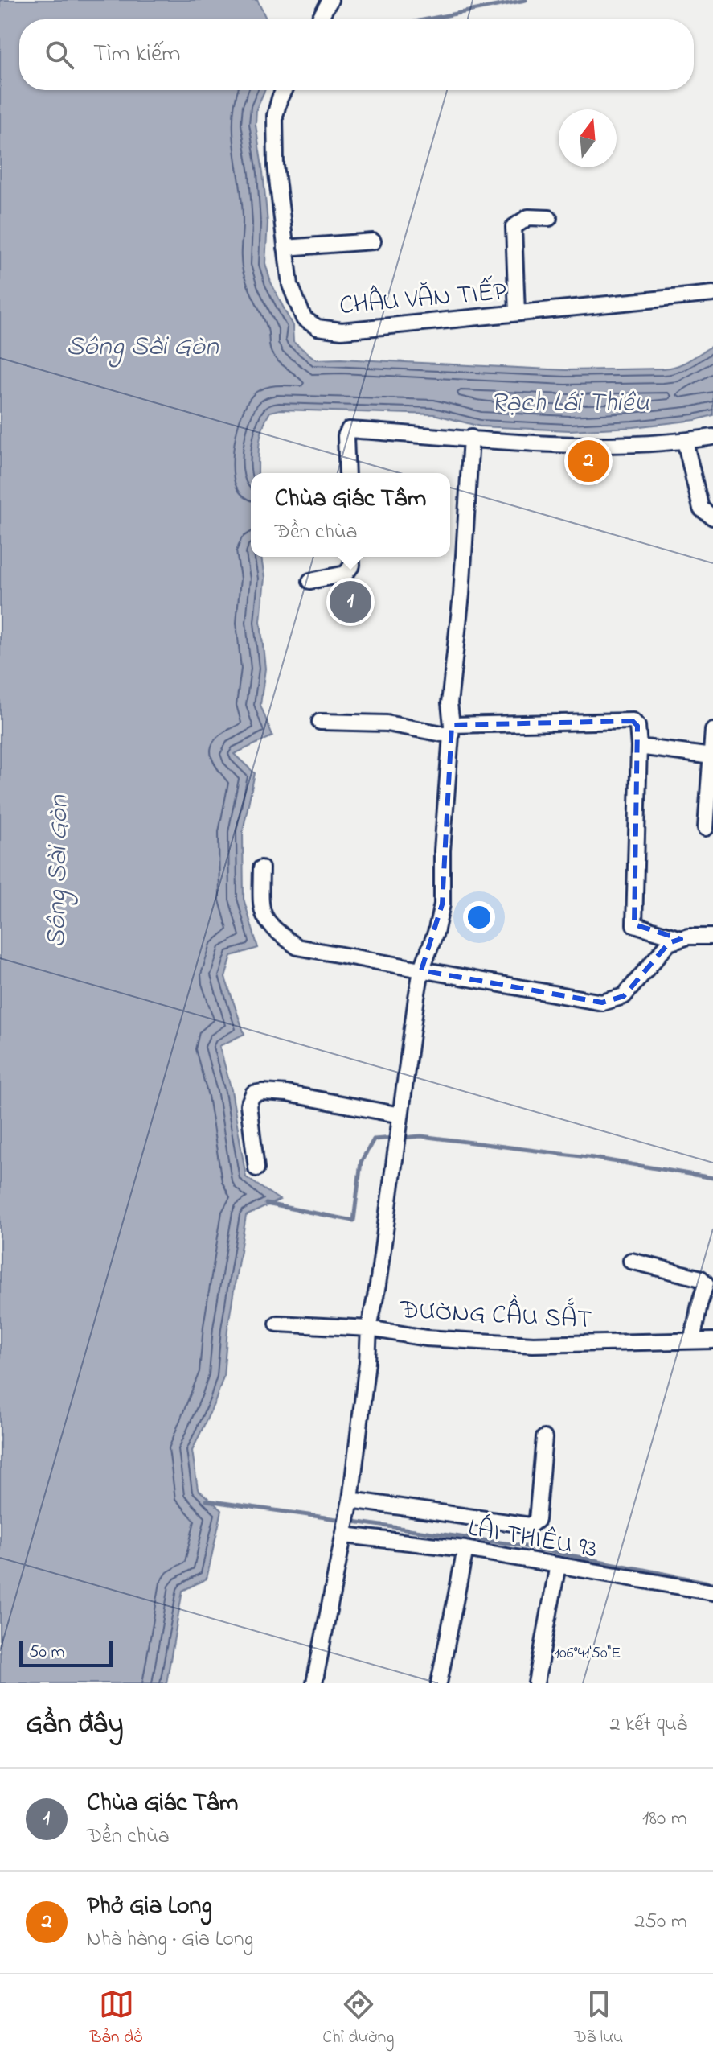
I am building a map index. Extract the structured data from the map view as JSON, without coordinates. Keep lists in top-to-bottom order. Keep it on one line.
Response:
{"streets":{"street":["CHÂU VĂN TIẾP","ĐƯỜNG CẦU SẮT","LÁI THIÊU 93"]},"water":["Sông Sài Gòn","Rạch Lái Thiêu"],"scale_bar":"50 m","north":"top","page":{"search":"Tìm kiếm","pins":["2","1"],"popup":["Chùa Giác Tâm","Đền chùa"],"scale":"50 m","heading":["Gần đây","2 kết quả"],"list":[{"mark":"1","name":"Chùa Giác Tâm","note":"Đền chùa","value":"180 m"},{"mark":"2","name":"Phở Gia Long","note":"Nhà hàng · Gia Long","value":"250 m"}],"nav":["Bản đồ","Chỉ đường","Đã lưu"]},"coordinates":["106°41'50\"E"]}
